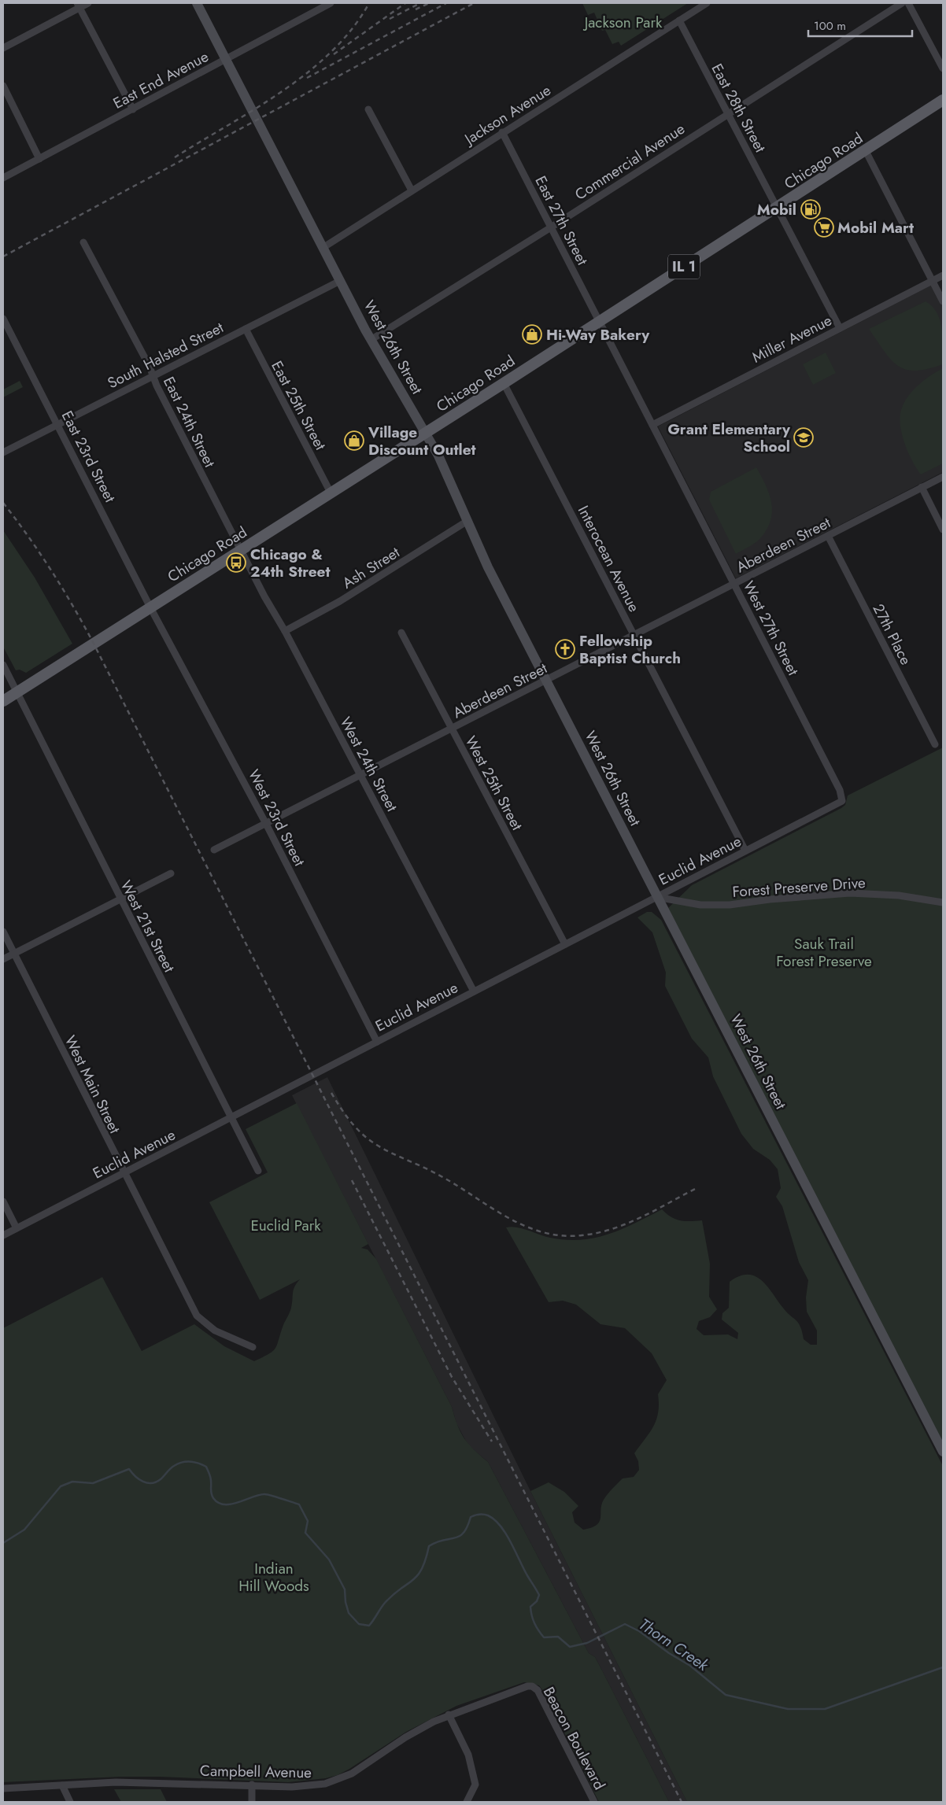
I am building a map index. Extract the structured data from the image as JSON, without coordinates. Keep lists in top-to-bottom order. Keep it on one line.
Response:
{"streets":{"main road":["Chicago Road","IL 1"],"street":["East End Avenue","East 28th Street","Jackson Avenue","Commercial Avenue","East 27th Street","Miller Avenue","West 26th Street","South Halsted Street","East 25th Street","East 24th Street","East 23rd Street","Aberdeen Street","Interocean Avenue","Ash Street","West 27th Street","27th Place","West 24th Street","West 25th Street","West 23rd Street","Euclid Avenue","Forest Preserve Drive","West 21st Street","West Main Street","Beacon Boulevard","Campbell Avenue"]},"crossings":[["East End Avenue","West 26th Street"],["East 28th Street","Jackson Avenue"],["East 28th Street","Chicago Road"],["East 28th Street","Commercial Avenue"],["East 28th Street","Miller Avenue"],["Jackson Avenue","East 27th Street"],["Jackson Avenue","West 26th Street"],["Chicago Road","East 27th Street"],["Chicago Road","West 26th Street"],["Chicago Road","East 25th Street"],["Chicago Road","East 24th Street"],["Chicago Road","East 23rd Street"],["Chicago Road","Interocean Avenue"],["Chicago Road","West 27th Street"],["Chicago Road","West 24th Street"],["Chicago Road","West 23rd Street"],["Chicago Road","West 21st Street"],["Commercial Avenue","East 27th Street"],["Commercial Avenue","West 26th Street"],["East 27th Street","West 27th Street"],["Miller Avenue","West 27th Street"],["West 26th Street","South Halsted Street"],["West 26th Street","Aberdeen Street"],["West 26th Street","Ash Street"],["West 26th Street","Euclid Avenue"],["West 26th Street","Forest Preserve Drive"],["South Halsted Street","East 25th Street"],["South Halsted Street","East 24th Street"],["South Halsted Street","East 23rd Street"],["East 24th Street","West 24th Street"],["East 23rd Street","West 23rd Street"],["Aberdeen Street","Interocean Avenue"],["Aberdeen Street","West 27th Street"],["Aberdeen Street","27th Place"],["Aberdeen Street","West 24th Street"],["Aberdeen Street","West 25th Street"],["Aberdeen Street","West 23rd Street"],["Interocean Avenue","Euclid Avenue"],["Ash Street","West 24th Street"],["West 27th Street","Euclid Avenue"],["West 24th Street","Euclid Avenue"],["West 25th Street","Euclid Avenue"],["West 23rd Street","Euclid Avenue"],["Euclid Avenue","Forest Preserve Drive"],["Euclid Avenue","West 21st Street"],["Euclid Avenue","West Main Street"],["Beacon Boulevard","Campbell Avenue"]],"water":["Thorn Creek"],"parks":["Jackson Park","Sauk Trail Forest Preserve","Euclid Park","Indian Hill Woods"],"places":{"fuel station":["Mobil"],"supermarket":["Mobil Mart"],"shop":["Hi-Way Bakery","Village Discount Outlet"],"school or university":["Grant Elementary School"],"bus stop":["Chicago & 24th Street"],"church":["Fellowship Baptist Church"]},"scale_bar":"100 m"}
